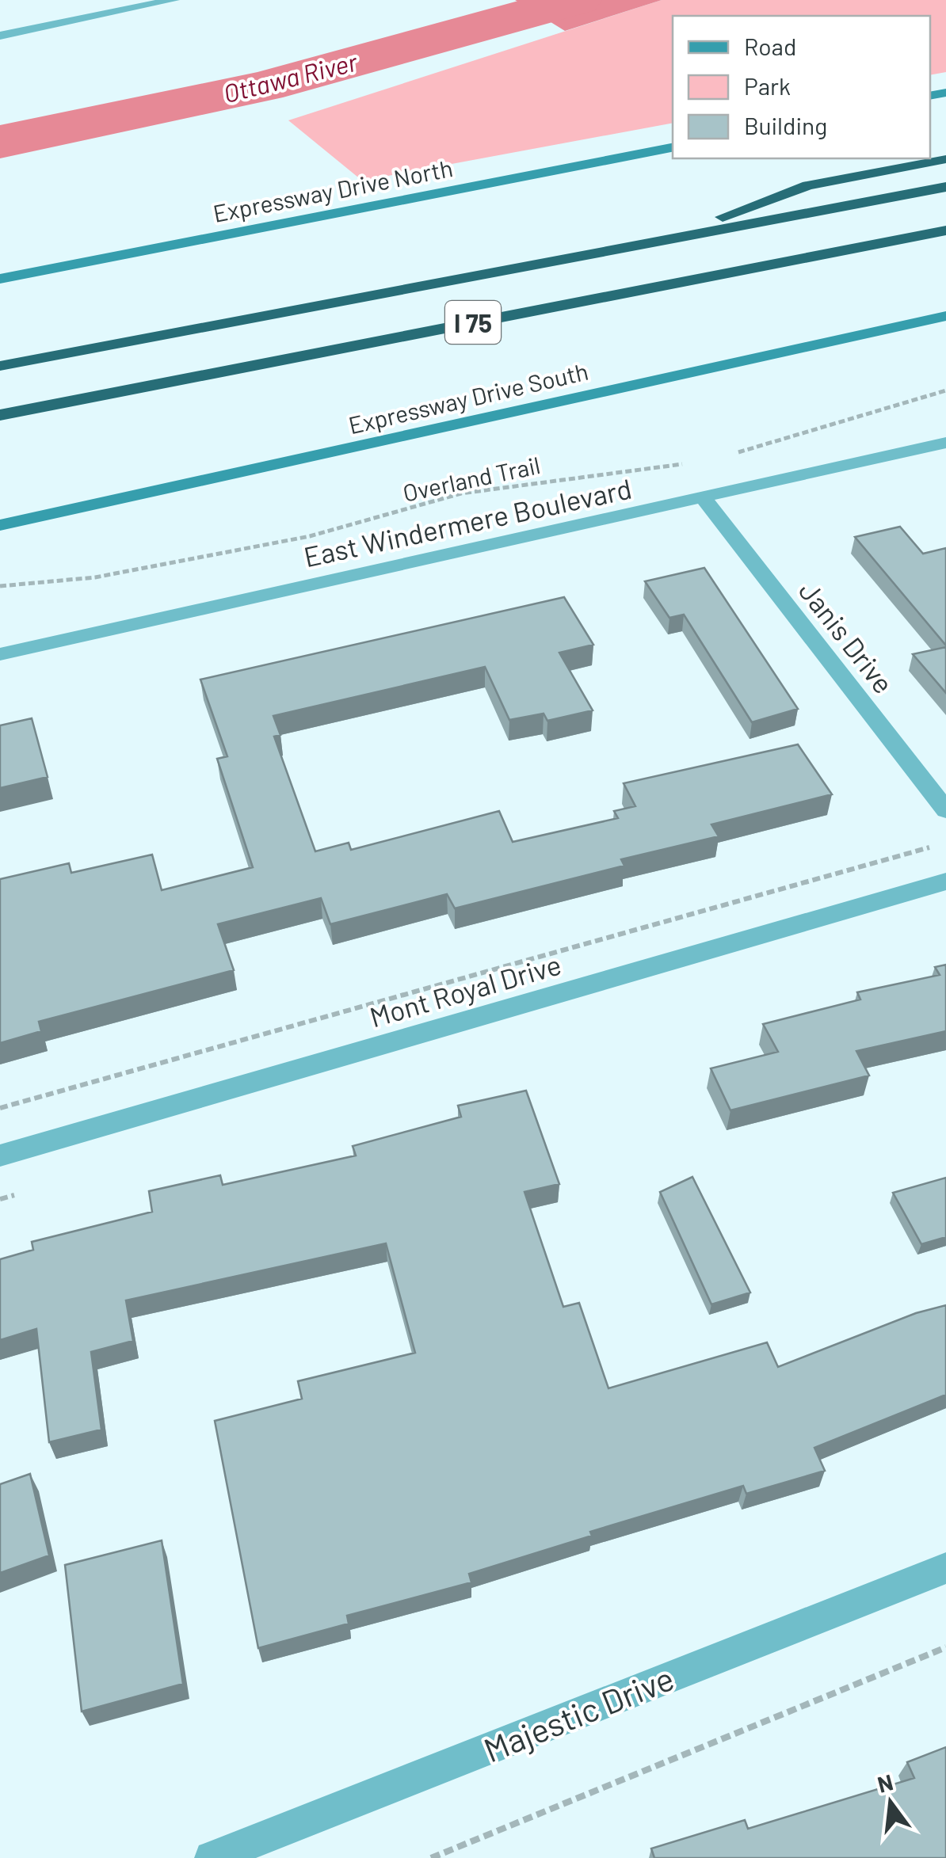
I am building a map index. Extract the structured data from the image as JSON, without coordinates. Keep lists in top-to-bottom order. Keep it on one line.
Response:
{"streets":{"highway":["I 75"],"street":["Expressway Drive North","Expressway Drive South","East Windermere Boulevard","Janis Drive","Mont Royal Drive","Majestic Drive"],"path":["Overland Trail"]},"crossings":[["East Windermere Boulevard","Janis Drive"]],"water":["Ottawa River"],"legend":["Road","Park","Building"],"north":"top"}
